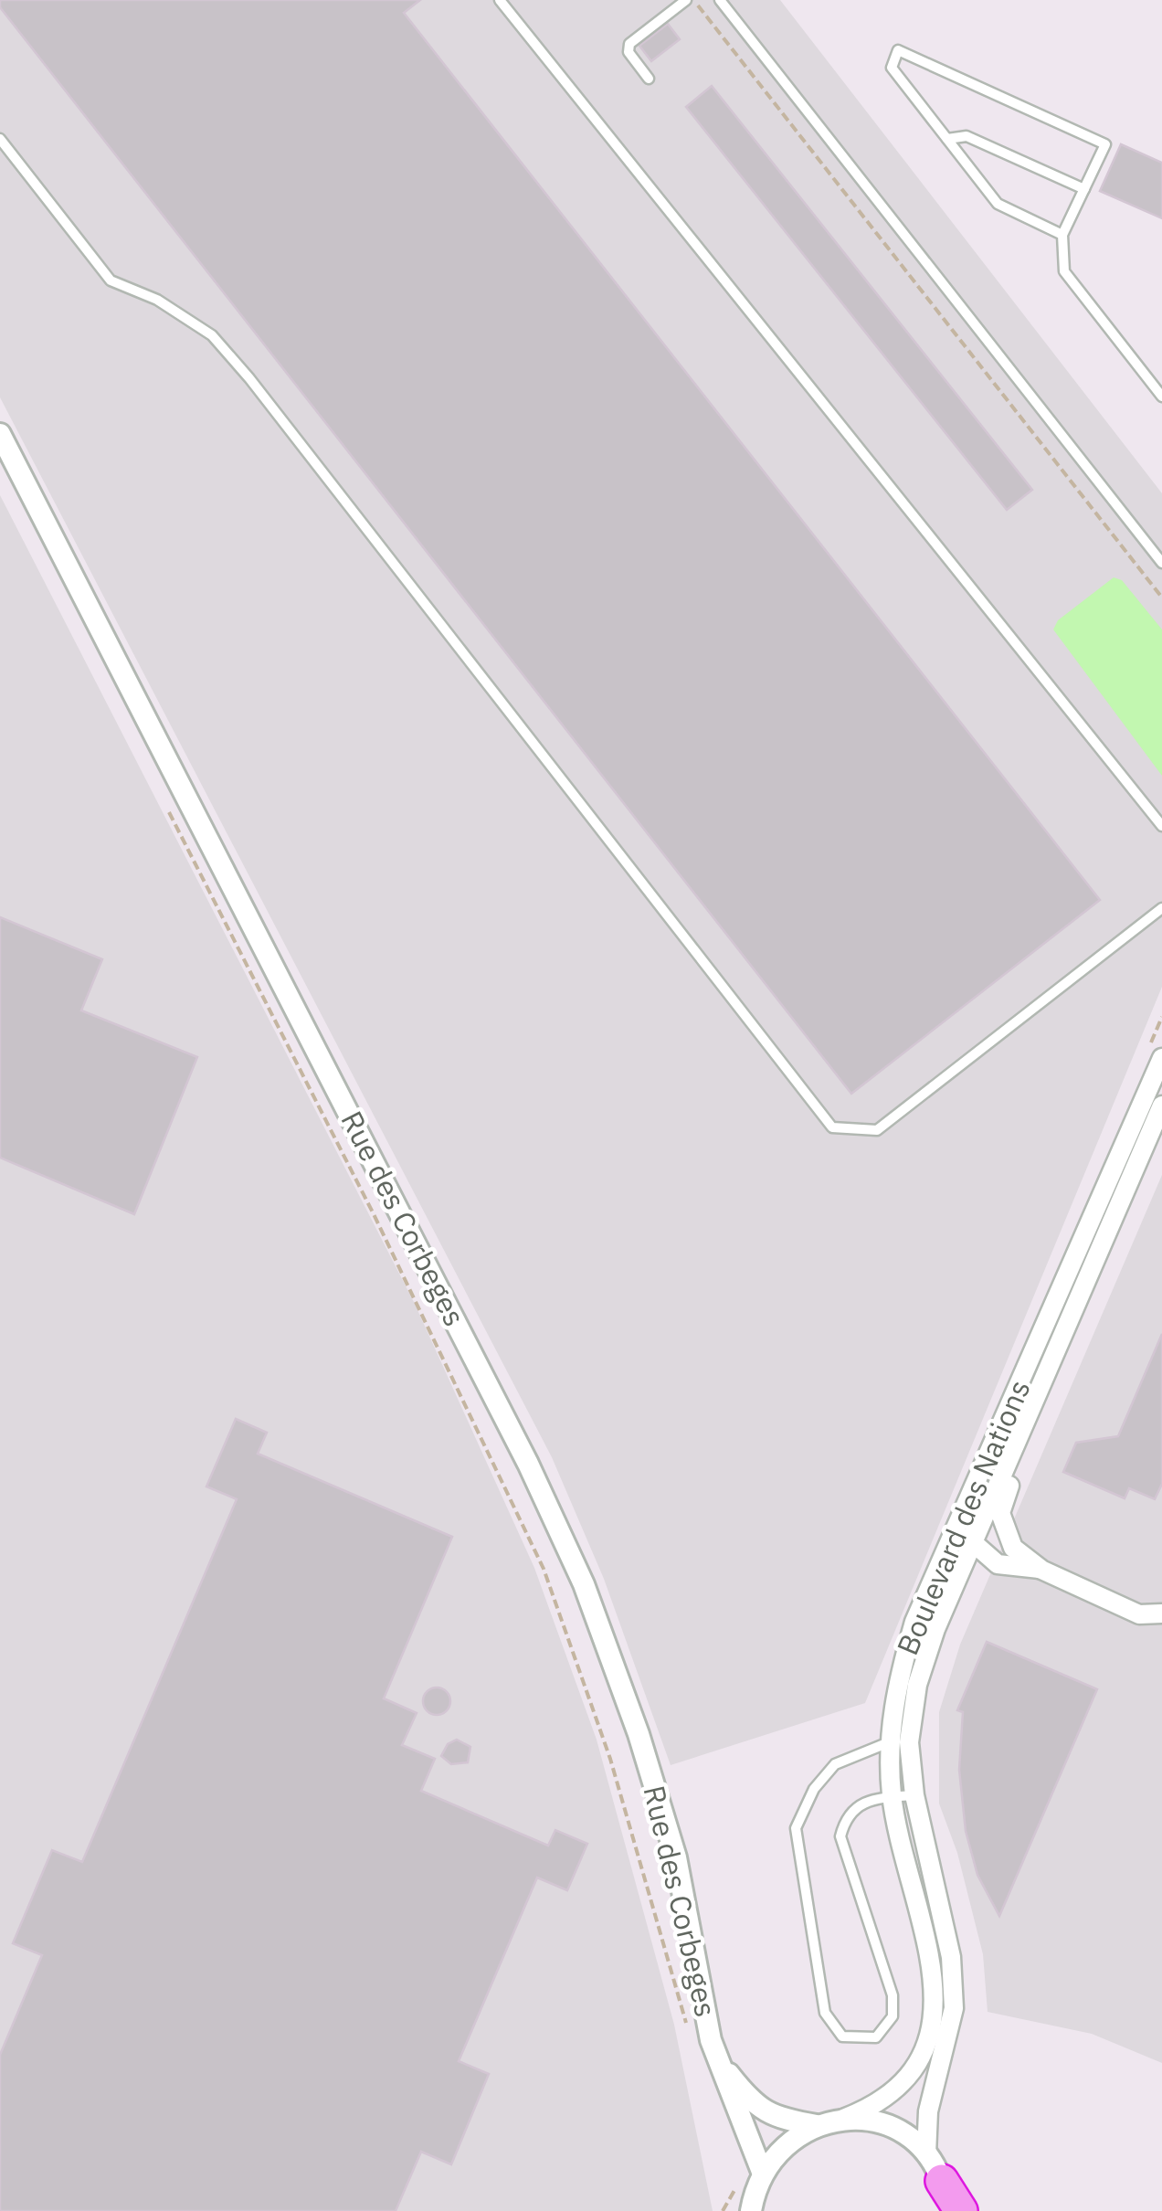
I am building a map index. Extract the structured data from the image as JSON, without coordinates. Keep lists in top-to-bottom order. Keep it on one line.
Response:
{"streets":{"street":["Rue des Corbeges","Boulevard des Nations"]}}
